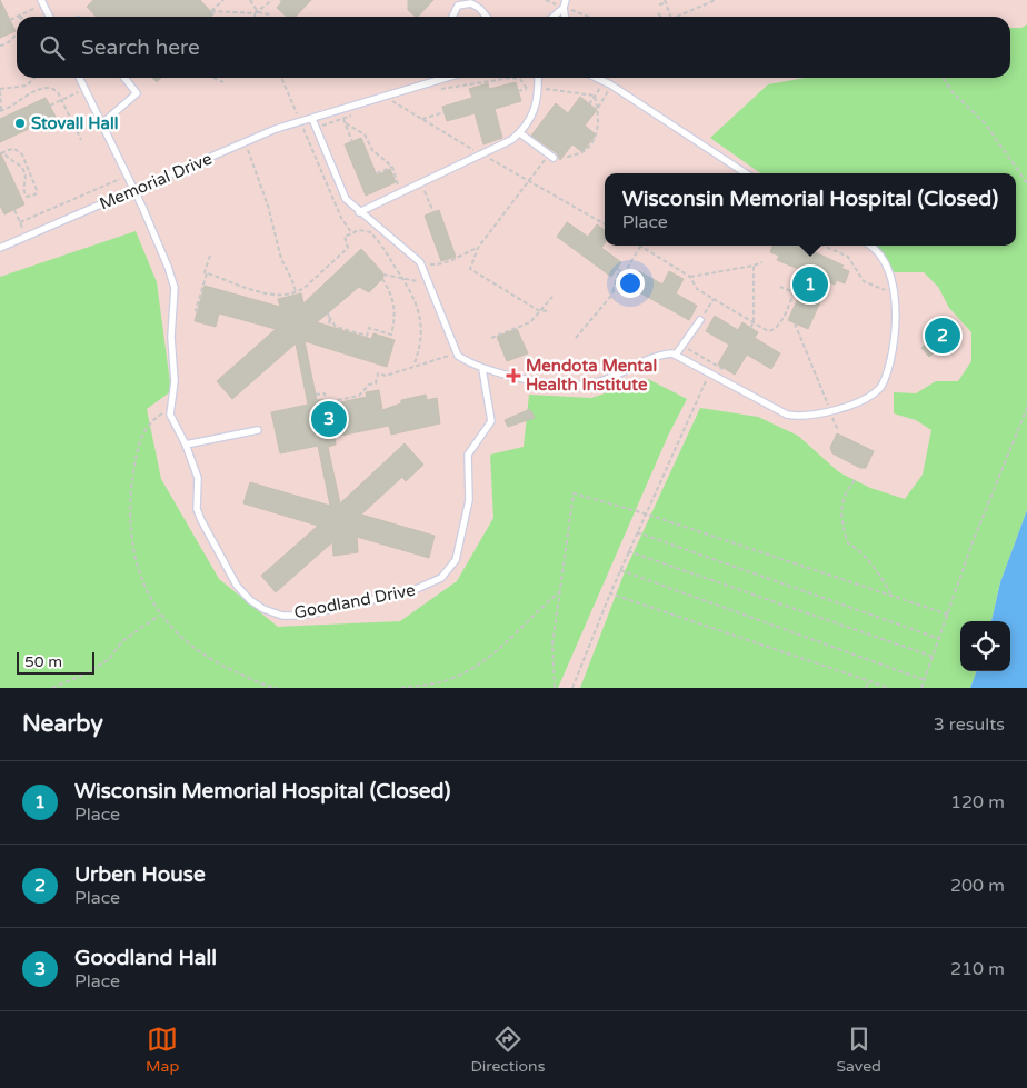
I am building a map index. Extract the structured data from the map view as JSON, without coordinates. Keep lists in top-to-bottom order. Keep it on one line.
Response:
{"streets":{"lane":["Memorial Drive","Goodland Drive"]},"crossings":[["Memorial Drive","Goodland Drive"]],"places":{"other":["Stovall Hall"],"health":["Mendota Mental Health Institute"]},"scale_bar":"50 m","page":{"search":"Search here","popup":["Wisconsin Memorial Hospital (Closed)","Place"],"pins":["1","2","3"],"scale":"50 m","heading":["Nearby","3 results"],"list":[{"mark":"1","name":"Wisconsin Memorial Hospital (Closed)","note":"Place","value":"120 m"},{"mark":"2","name":"Urben House","note":"Place","value":"200 m"},{"mark":"3","name":"Goodland Hall","note":"Place","value":"210 m"}],"nav":["Map","Directions","Saved"]}}
